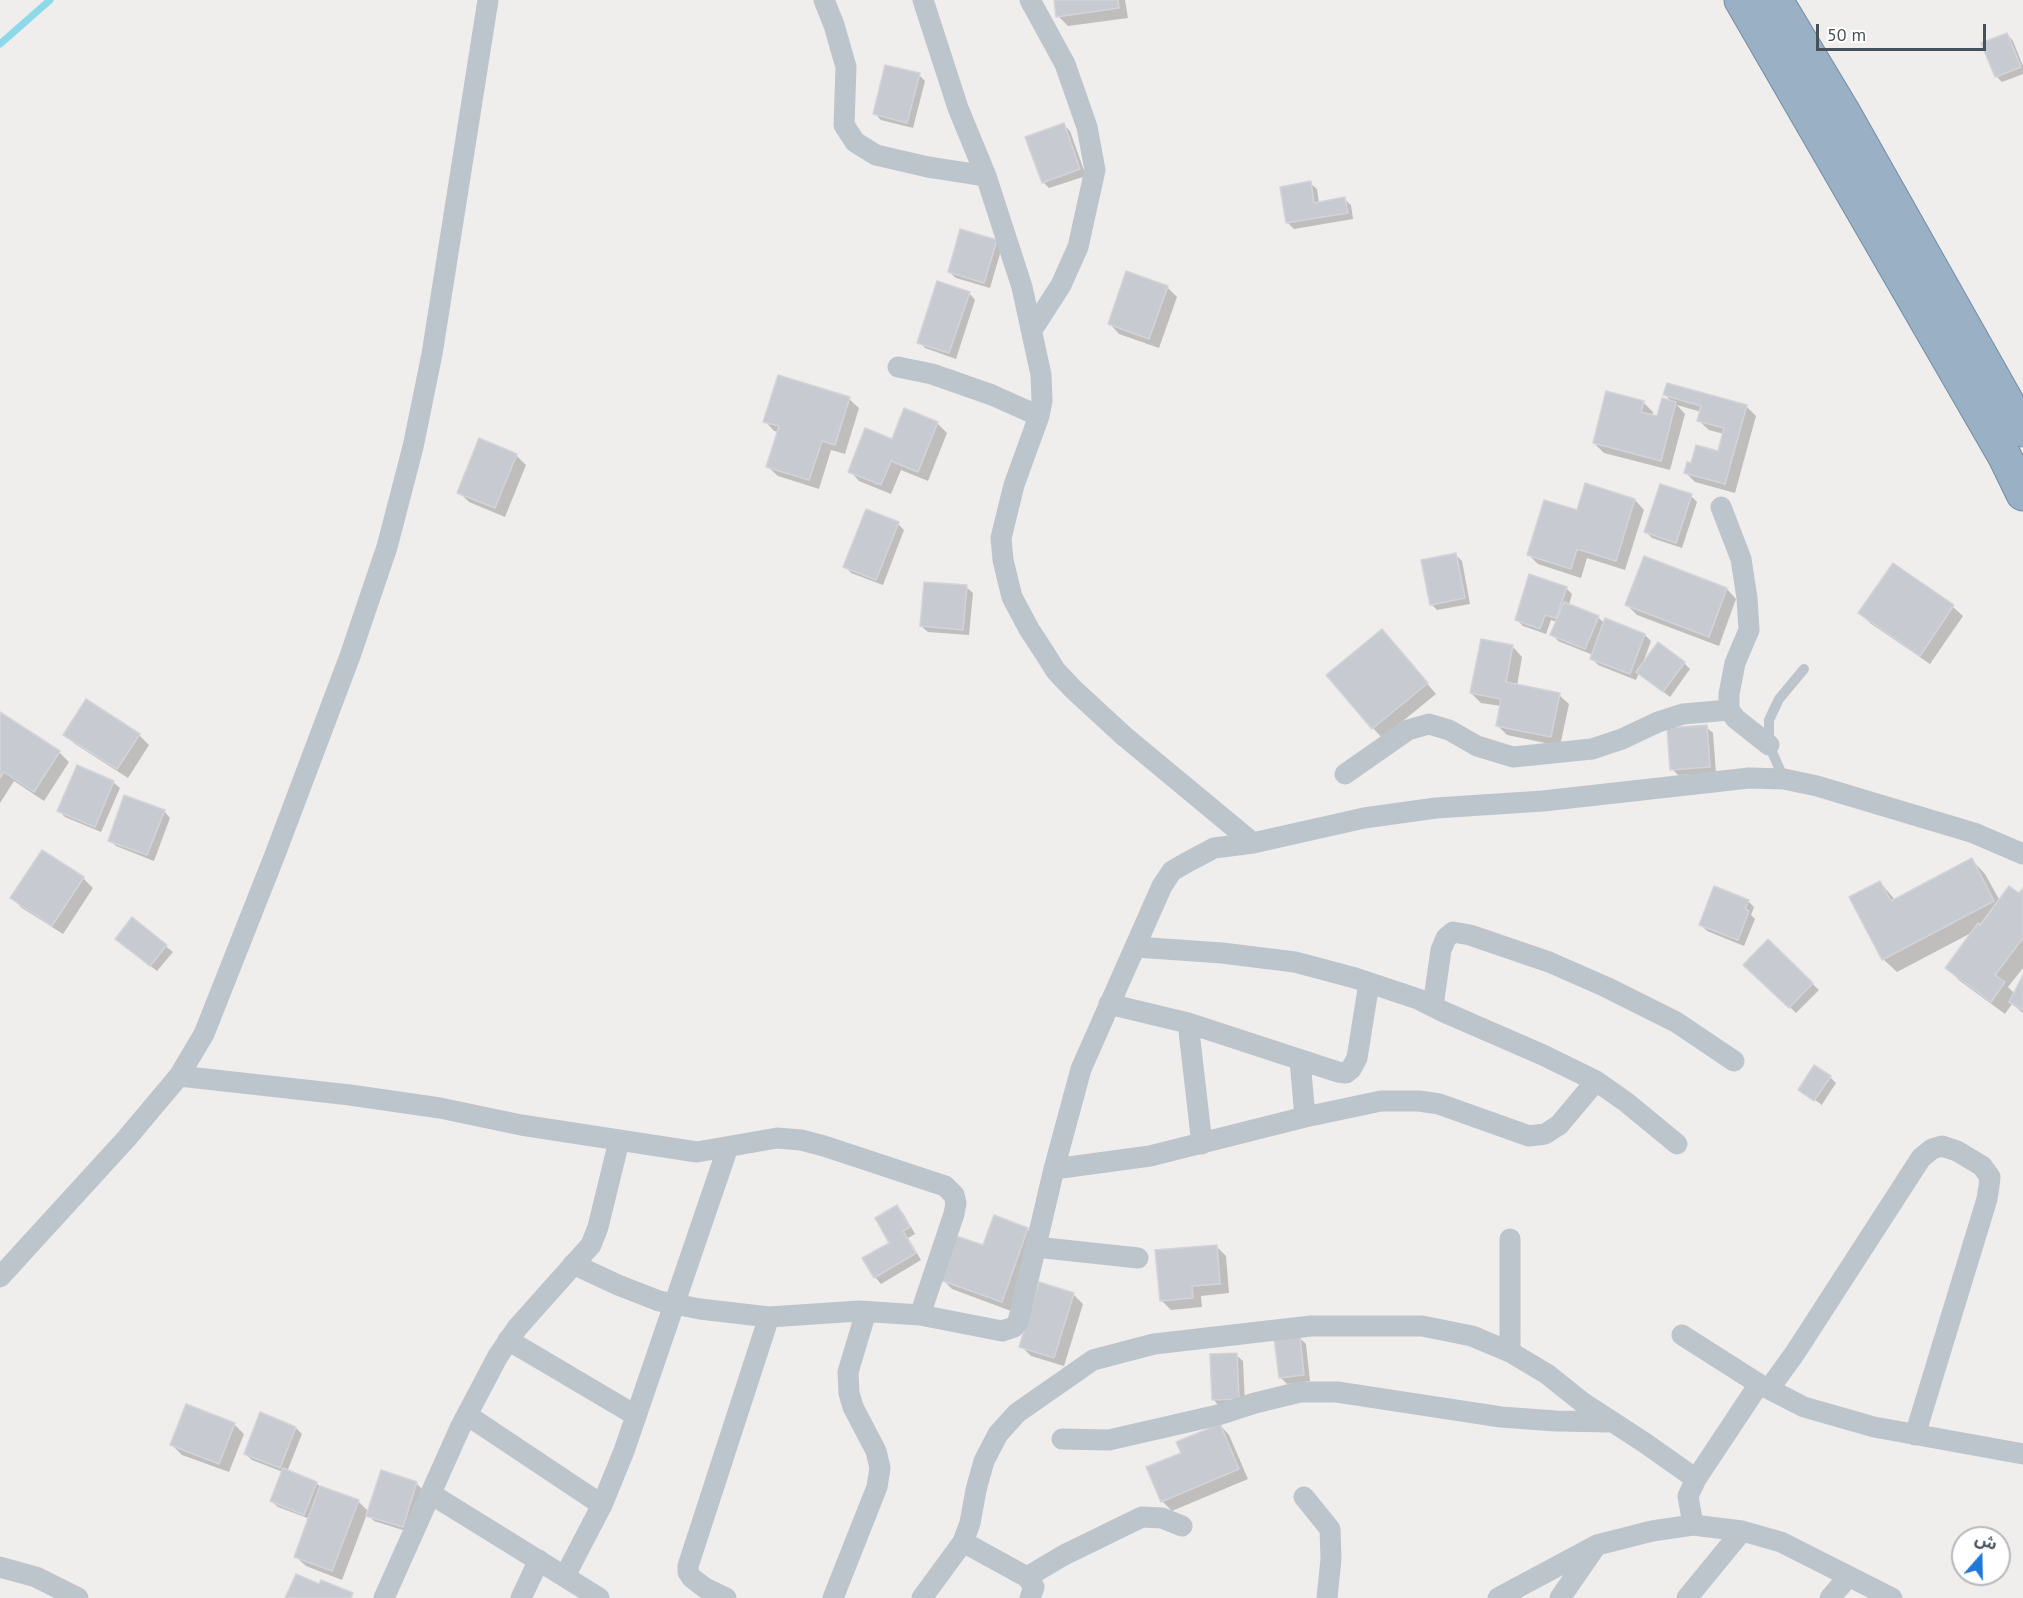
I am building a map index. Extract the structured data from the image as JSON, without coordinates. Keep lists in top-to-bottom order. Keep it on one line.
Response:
{"scale_bar":"50 m","north":"top"}
